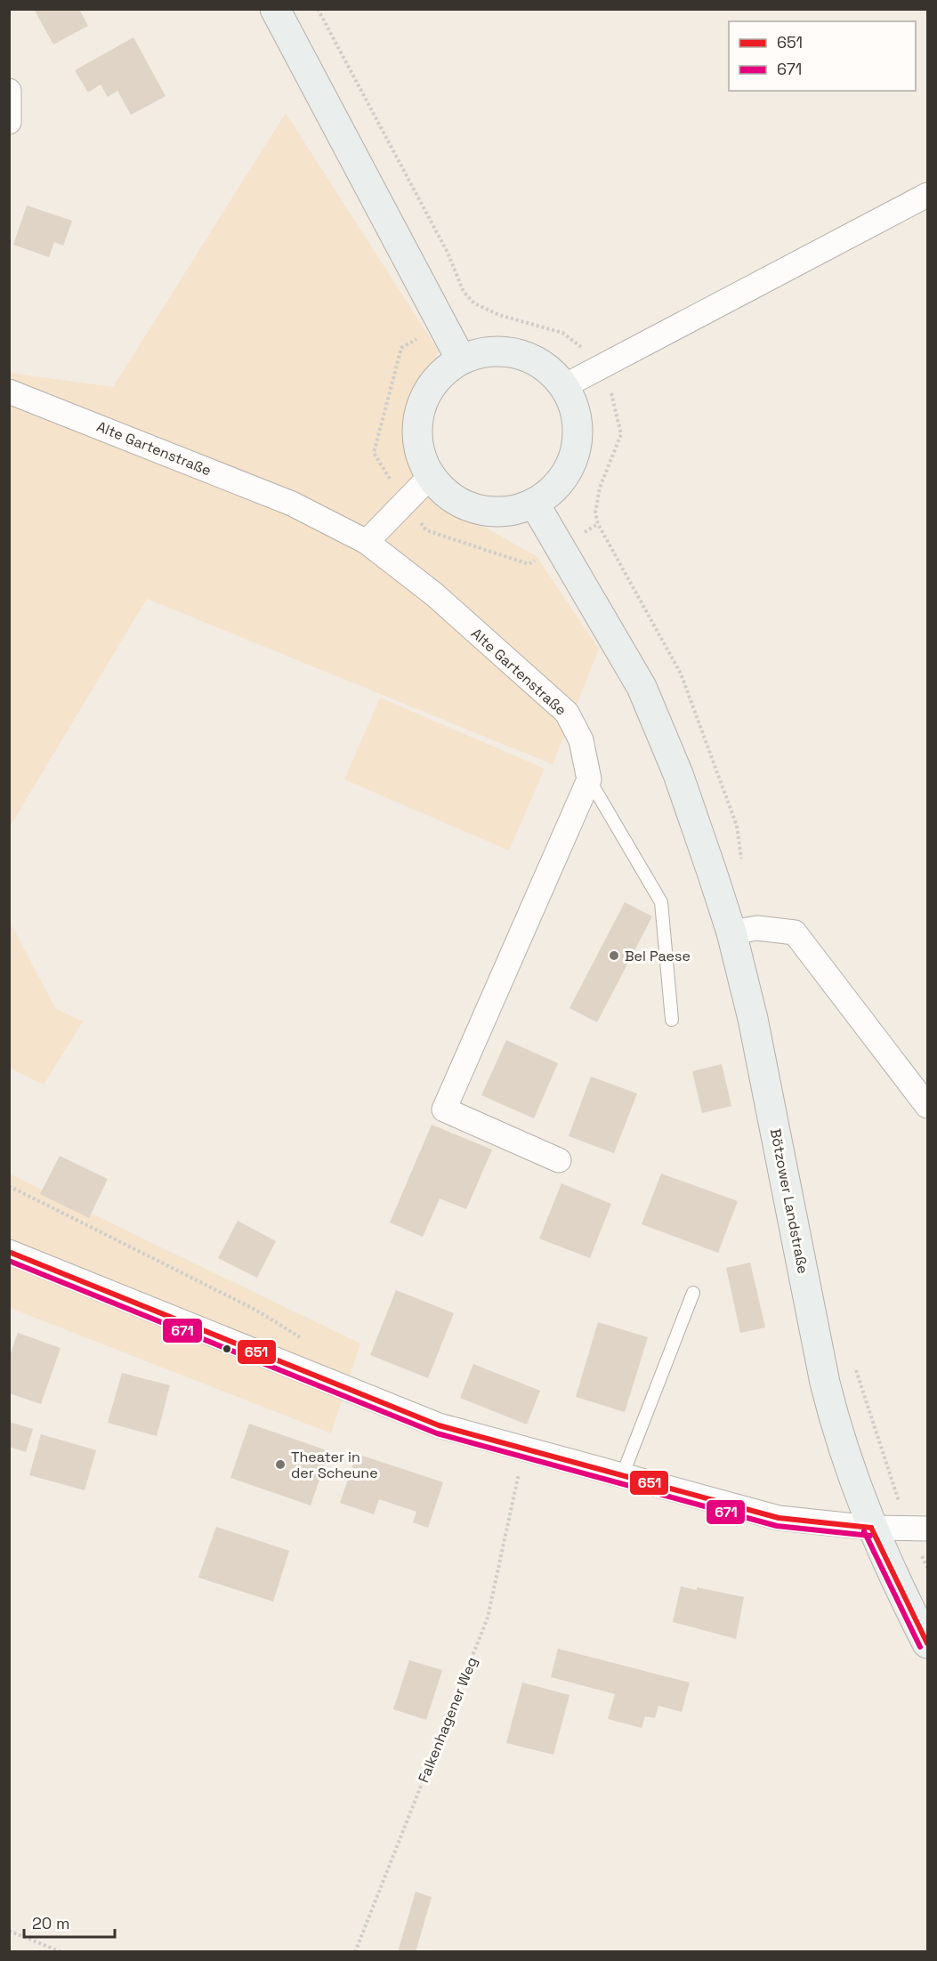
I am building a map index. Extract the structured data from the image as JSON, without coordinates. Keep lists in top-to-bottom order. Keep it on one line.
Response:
{"streets":{"main road":["Bötzower Landstraße"],"street":["Alte Gartenstraße"],"path":["Falkenhagener Weg"]},"places":["Bel Paese","Theater in der Scheune"],"lines":["transit line 651","transit line 671"],"legend":["651","671"],"scale_bar":"20 m"}
